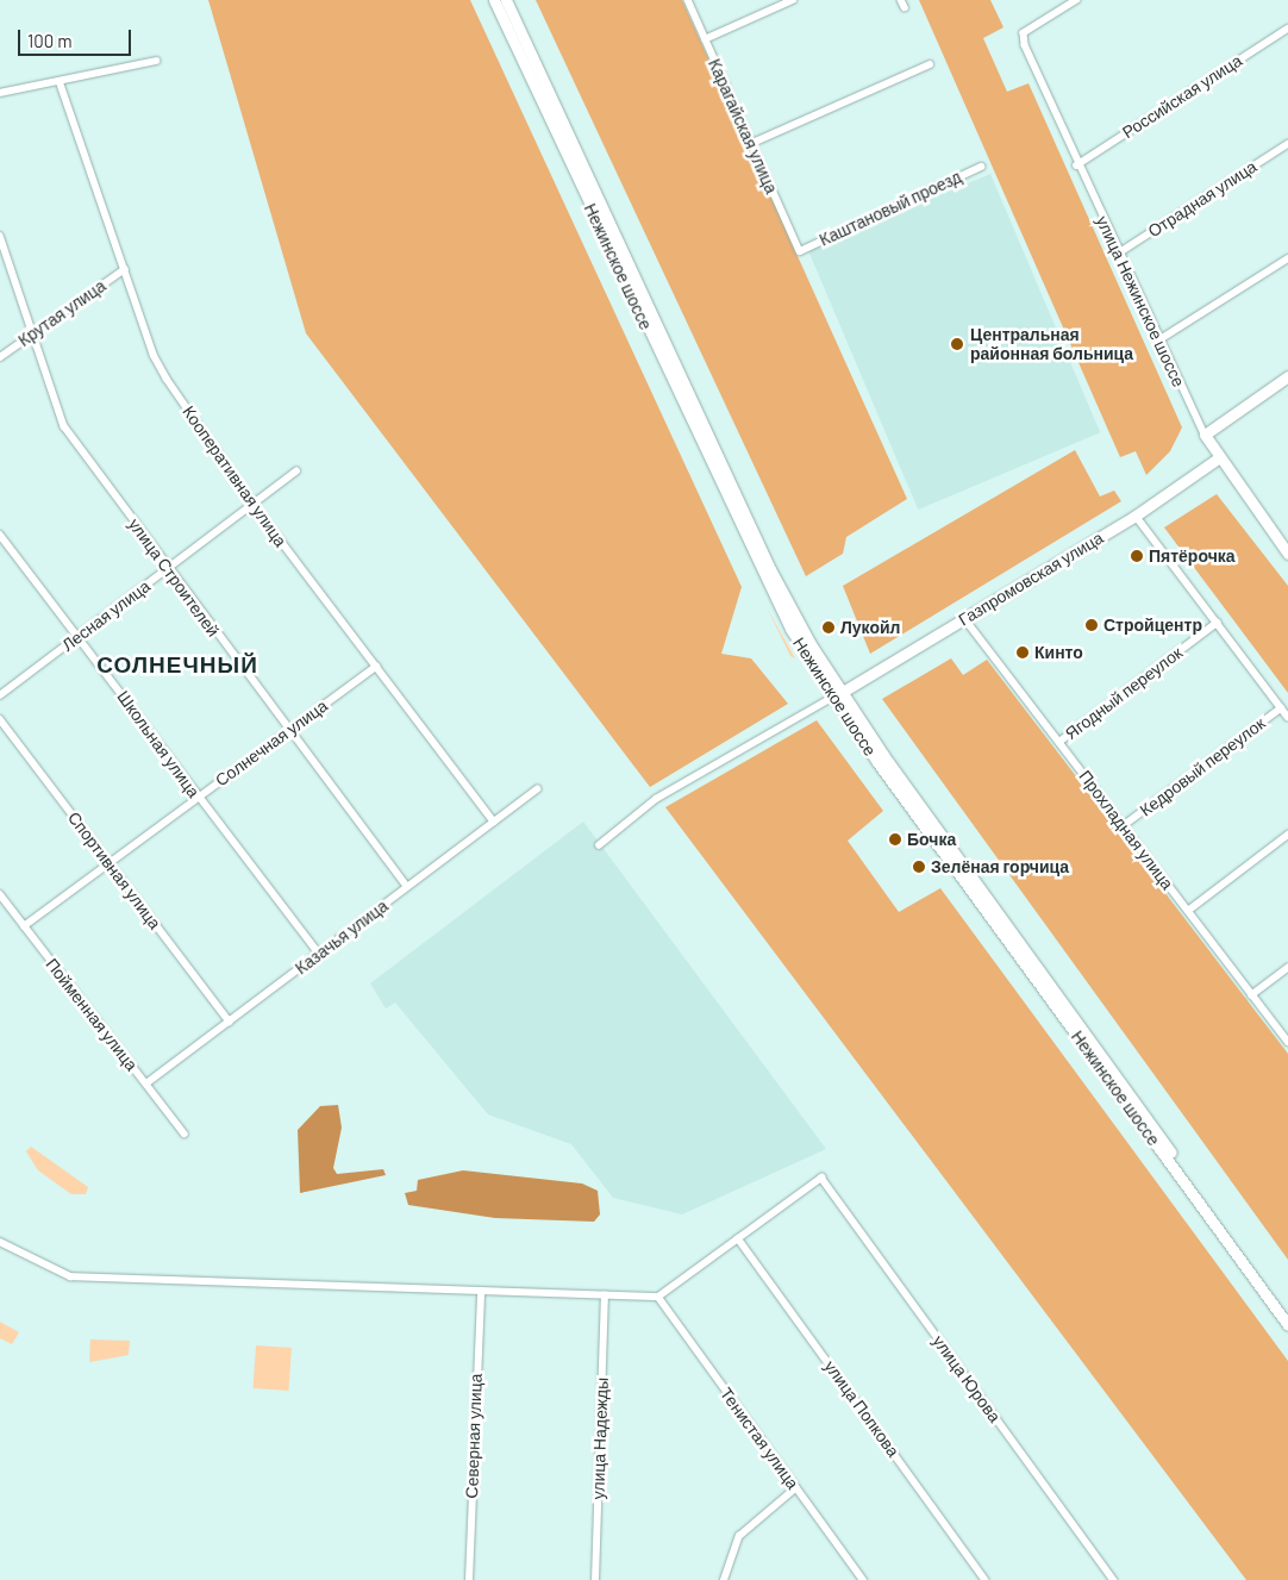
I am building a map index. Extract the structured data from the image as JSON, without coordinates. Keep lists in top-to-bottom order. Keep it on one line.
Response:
{"streets":{"main road":["Нежинское шоссе","улица Нежинское шоссе","Газпромовская улица"],"street":["Российская улица","Карагайская улица","Отрадная улица","Каштановый проезд","Крутая улица","Кооперативная улица","улица Строителей","Лесная улица","Ягодный переулок","Солнечная улица","Школьная улица","Кедровый переулок","Прохладная улица","Спортивная улица","Казачья улица","Пойменная улица","улица Юрова","улица Попкова","Северная улица","улица Надежды","Тенистая улица"]},"crossings":[["Российская улица","улица Нежинское шоссе"],["Карагайская улица","Каштановый проезд"],["Отрадная улица","улица Нежинское шоссе"],["Нежинское шоссе","Газпромовская улица"],["улица Нежинское шоссе","Газпромовская улица"],["Крутая улица","Кооперативная улица"],["Крутая улица","улица Строителей"],["Кооперативная улица","Лесная улица"],["Кооперативная улица","Солнечная улица"],["Кооперативная улица","Казачья улица"],["улица Строителей","Лесная улица"],["улица Строителей","Солнечная улица"],["улица Строителей","Казачья улица"],["Газпромовская улица","Прохладная улица"],["Лесная улица","Школьная улица"],["Ягодный переулок","Прохладная улица"],["Солнечная улица","Школьная улица"],["Солнечная улица","Спортивная улица"],["Солнечная улица","Пойменная улица"],["Школьная улица","Казачья улица"],["Кедровый переулок","Прохладная улица"],["Спортивная улица","Казачья улица"],["Казачья улица","Пойменная улица"],["улица Юрова","улица Попкова"]],"districts":["СОЛНЕЧНЫЙ"],"places":["Центральная районная больница","Пятёрочка","Стройцентр","Лукойл","Кинто","Бочка","Зелёная горчица"],"scale_bar":"100 m"}
